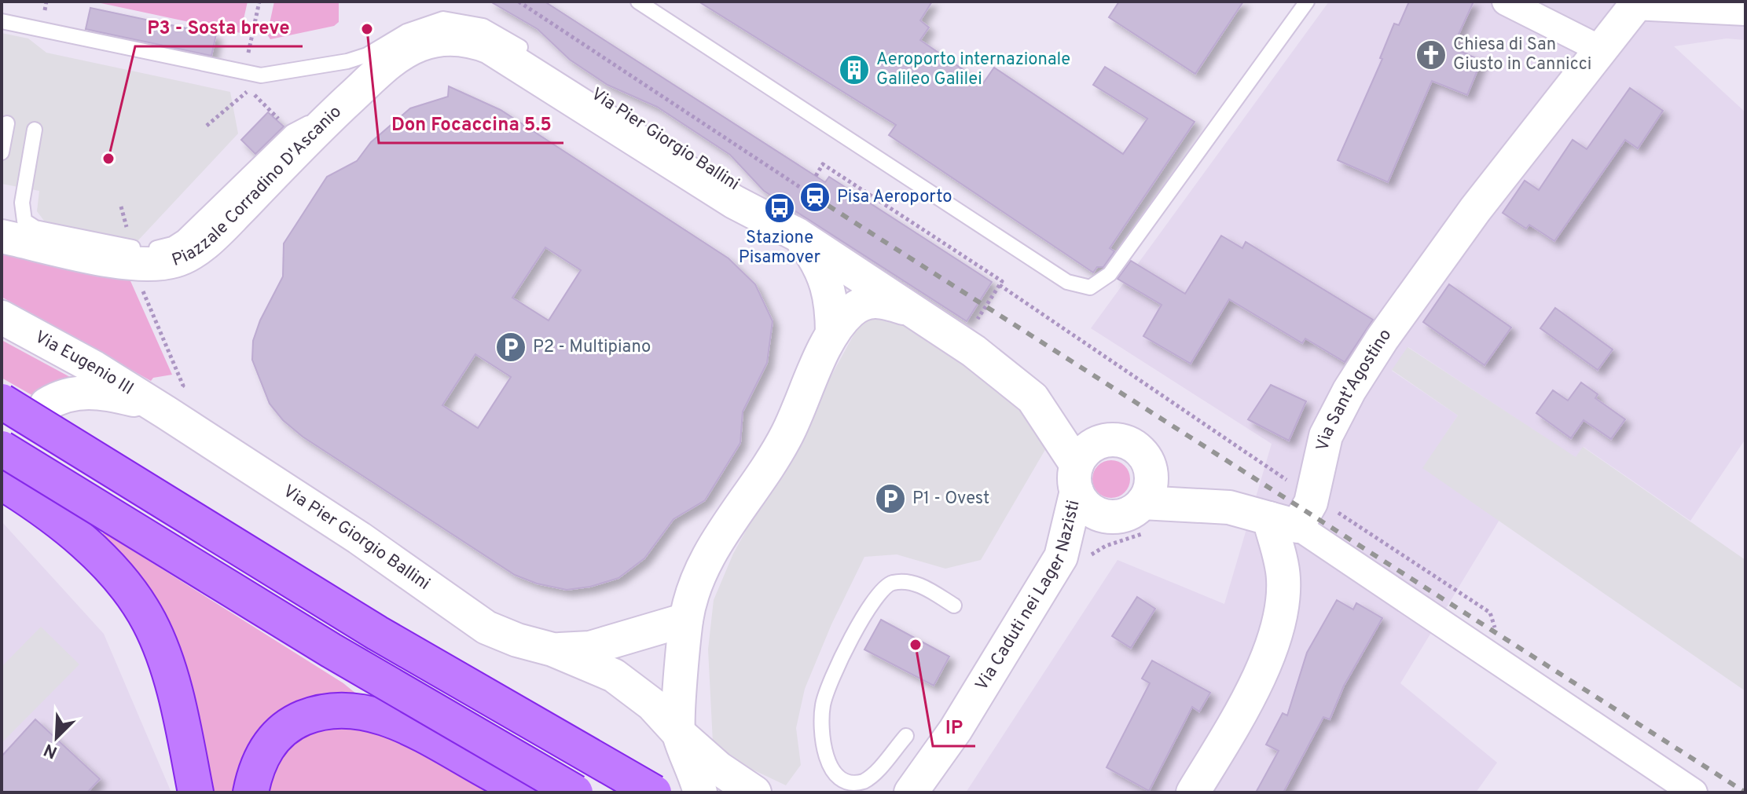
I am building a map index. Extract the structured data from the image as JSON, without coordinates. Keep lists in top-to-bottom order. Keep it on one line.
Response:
{"streets":{"street":["Via Pier Giorgio Ballini","Piazzale Corradino D'Ascanio","Via Eugenio III","Via Sant'Agostino","Via Caduti nei Lager Nazisti"]},"crossings":[["Via Pier Giorgio Ballini","Piazzale Corradino D'Ascanio"],["Via Pier Giorgio Ballini","Via Eugenio III"],["Via Pier Giorgio Ballini","Via Caduti nei Lager Nazisti"]],"places":{"other":["Don Focaccina 5.5","P3 - Sosta breve","IP"],"church":["Chiesa di San Giusto in Cannicci"],"building":["Aeroporto internazionale Galileo Galilei"],"station":["Pisa Aeroporto"],"bus stop":["Stazione Pisamover"],"parking":["P2 - Multipiano","P1 - Ovest"]},"north":"bottom left"}
